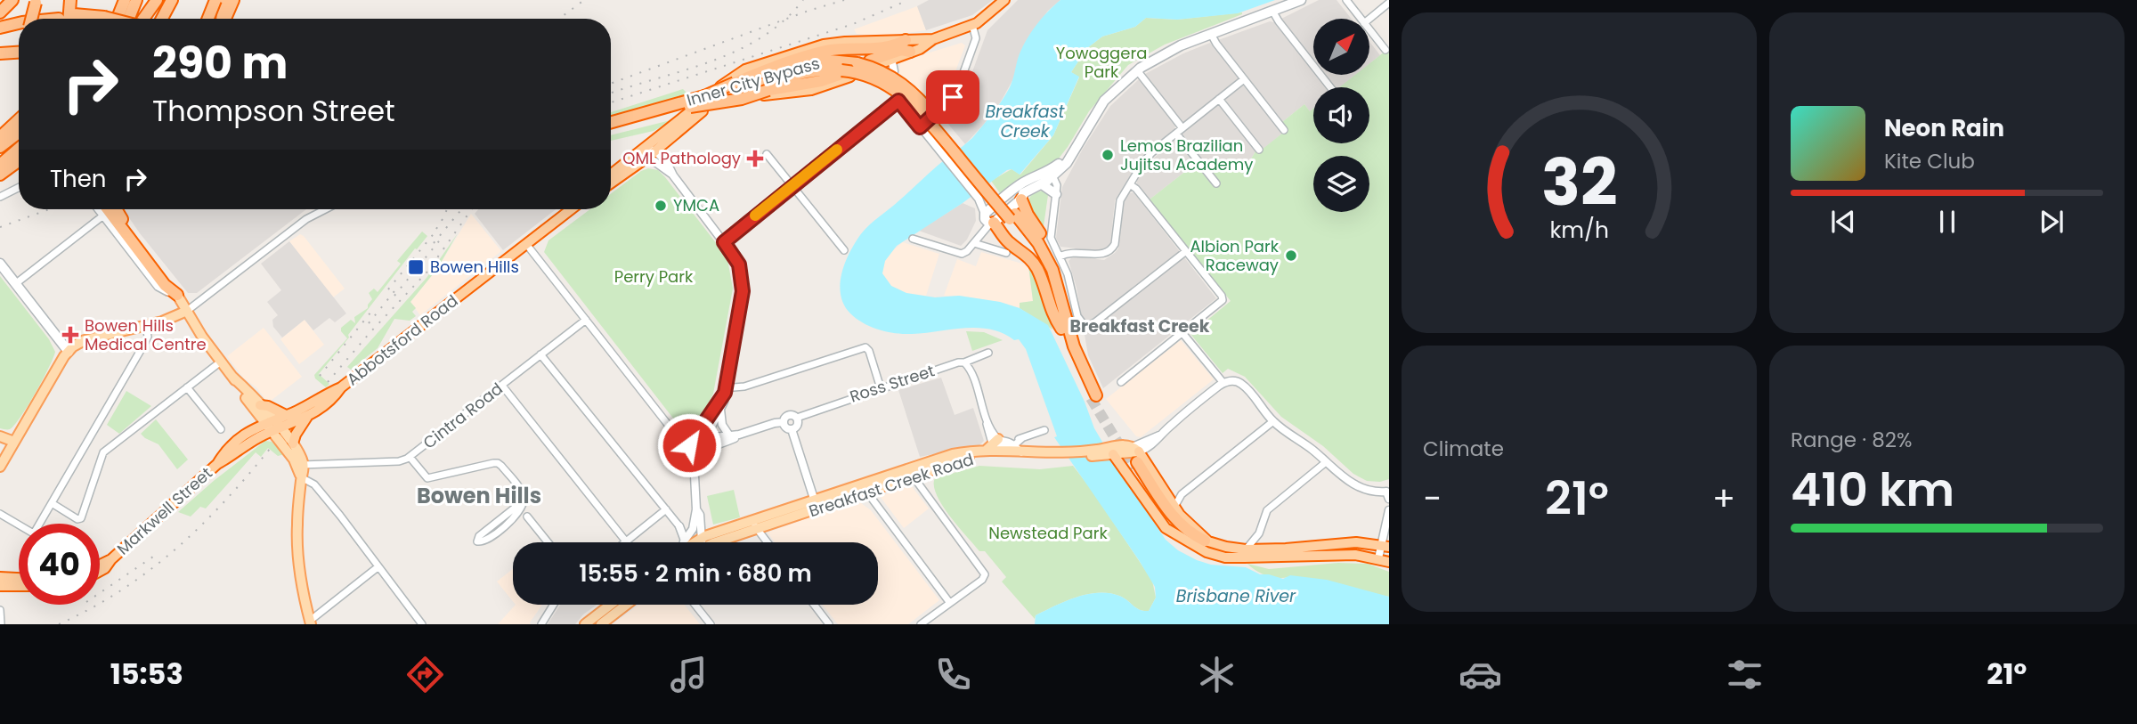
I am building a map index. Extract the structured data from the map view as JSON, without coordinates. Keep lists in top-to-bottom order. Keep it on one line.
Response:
{"streets":{"highway":["Inner City Bypass","Abbotsford Road","Markwell Street"],"main road":["Breakfast Creek Road"],"street":["Ross Street","Cintra Road"]},"crossings":[["Abbotsford Road","Markwell Street"]],"districts":["Breakfast Creek","Bowen Hills"],"water":["Breakfast Creek","Brisbane River"],"parks":["Yowoggera Park","Perry Park","Newstead Park"],"places":{"other":["Lemos Brazilian Jujitsu Academy","YMCA","Albion Park Raceway"],"health":["QML Pathology","Bowen Hills Medical Centre"],"transit":["Bowen Hills"]},"north":"top right","page":{"turn":["290 m","Thompson Street"],"song":["Neon Rain","Kite Club"],"then":"Then","tile":["Climate",["Range · 82%","410 km"]],"heat":["−","21°","+"],"limit":"40","trip":"15:55 · 2 min · 680 m","tabs":["15:53","21°"],"gauge":["32","km/h"]}}
